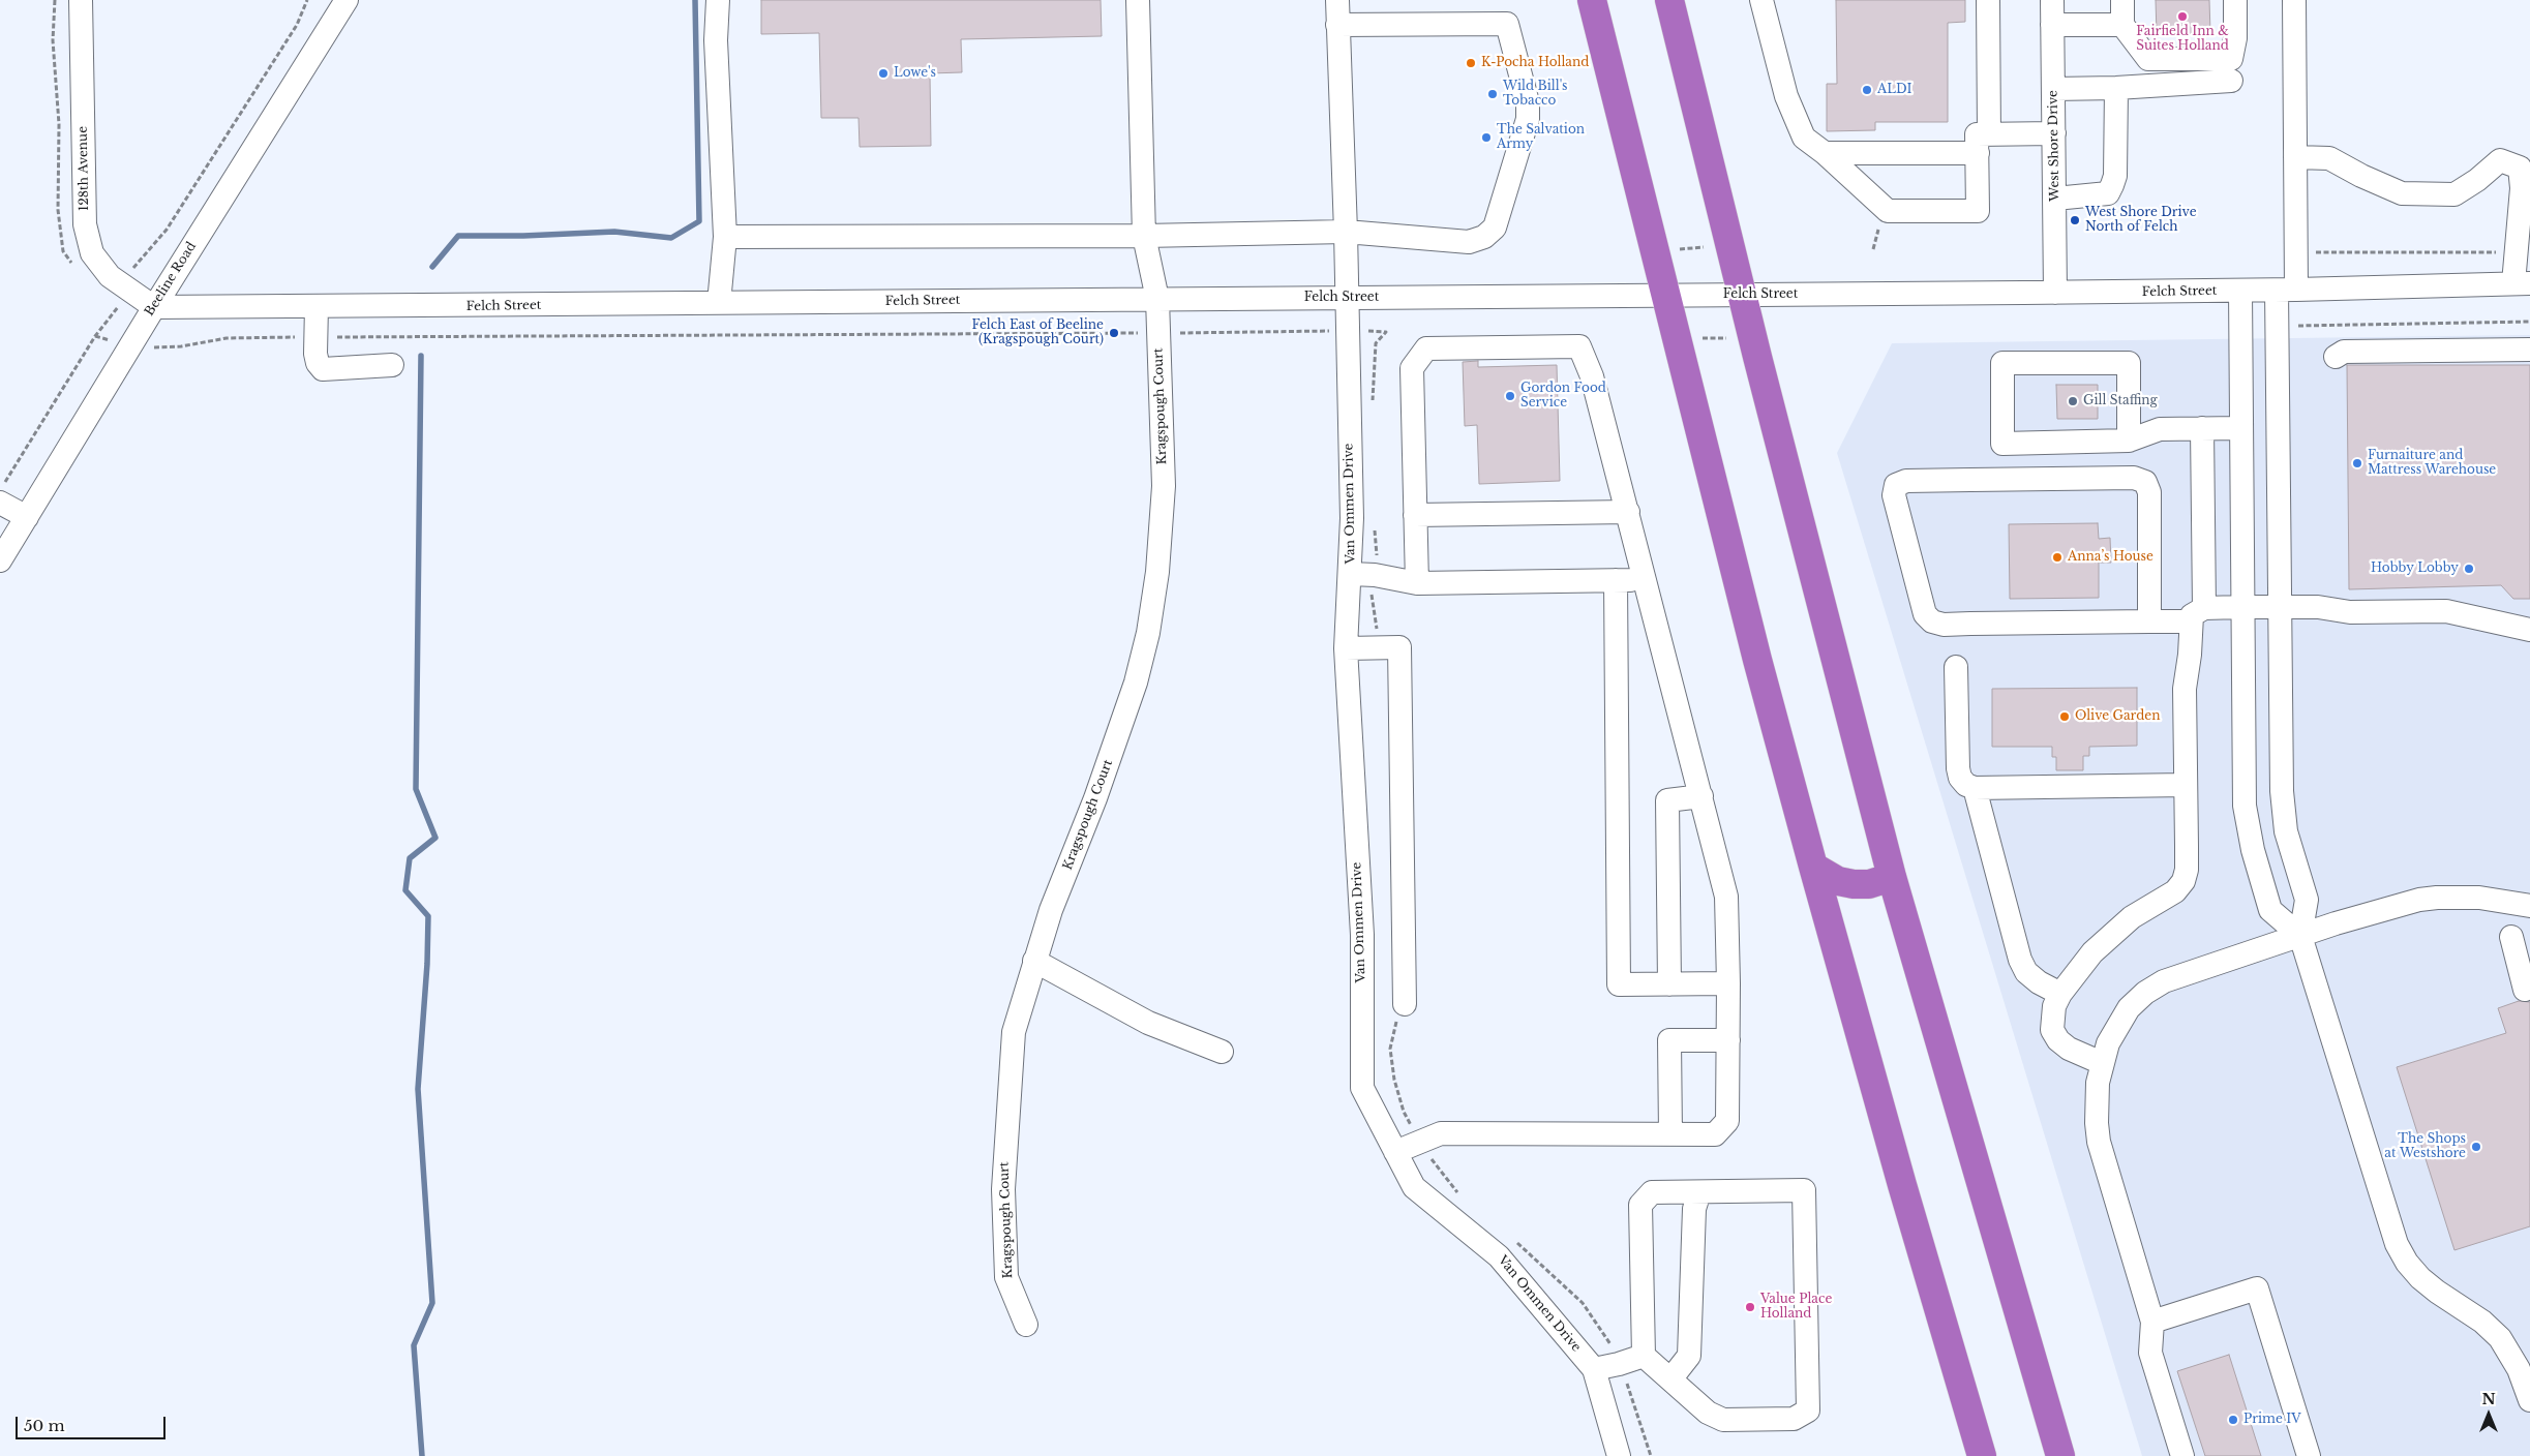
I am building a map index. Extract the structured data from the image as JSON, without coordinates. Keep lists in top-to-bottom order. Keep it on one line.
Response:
{"streets":{"street":["West Shore Drive","128th Avenue","Beeline Road","Felch Street","Kragspough Court","Van Ommen Drive"]},"crossings":[["West Shore Drive","Felch Street"],["128th Avenue","Beeline Road"],["128th Avenue","Felch Street"],["Beeline Road","Felch Street"],["Felch Street","Kragspough Court"],["Felch Street","Van Ommen Drive"]],"places":["Fairfield Inn & Suites Holland","K-Pocha Holland","Lowe's","ALDI","Wild Bill's Tobacco","The Salvation Army","West Shore Drive North of Felch","Felch East of Beeline (Kragspough Court)","Gordon Food Service","Gill Staffing","Furnaiture and Mattress Warehouse","Anna’s House","Hobby Lobby","Olive Garden","The Shops at Westshore","Value Place Holland","Prime IV"],"scale_bar":"50 m","north":"top"}
